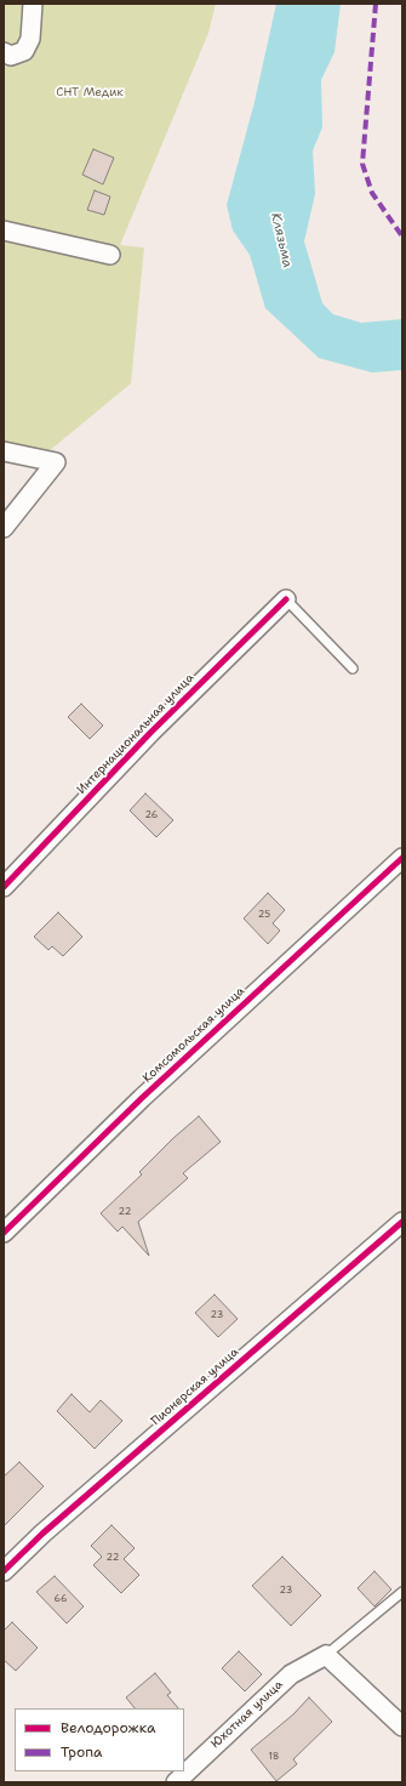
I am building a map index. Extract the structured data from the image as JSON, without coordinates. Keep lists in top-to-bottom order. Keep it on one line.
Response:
{"streets":{"street":["Интернациональная улица","Комсомольская улица","Пионерская улица","Юхотная улица"]},"water":["Клязьма"],"parks":["СНТ Медик"],"house_numbers":["26","25","22","23","22","23","66","18"],"legend":["Велодорожка","Тропа"]}
